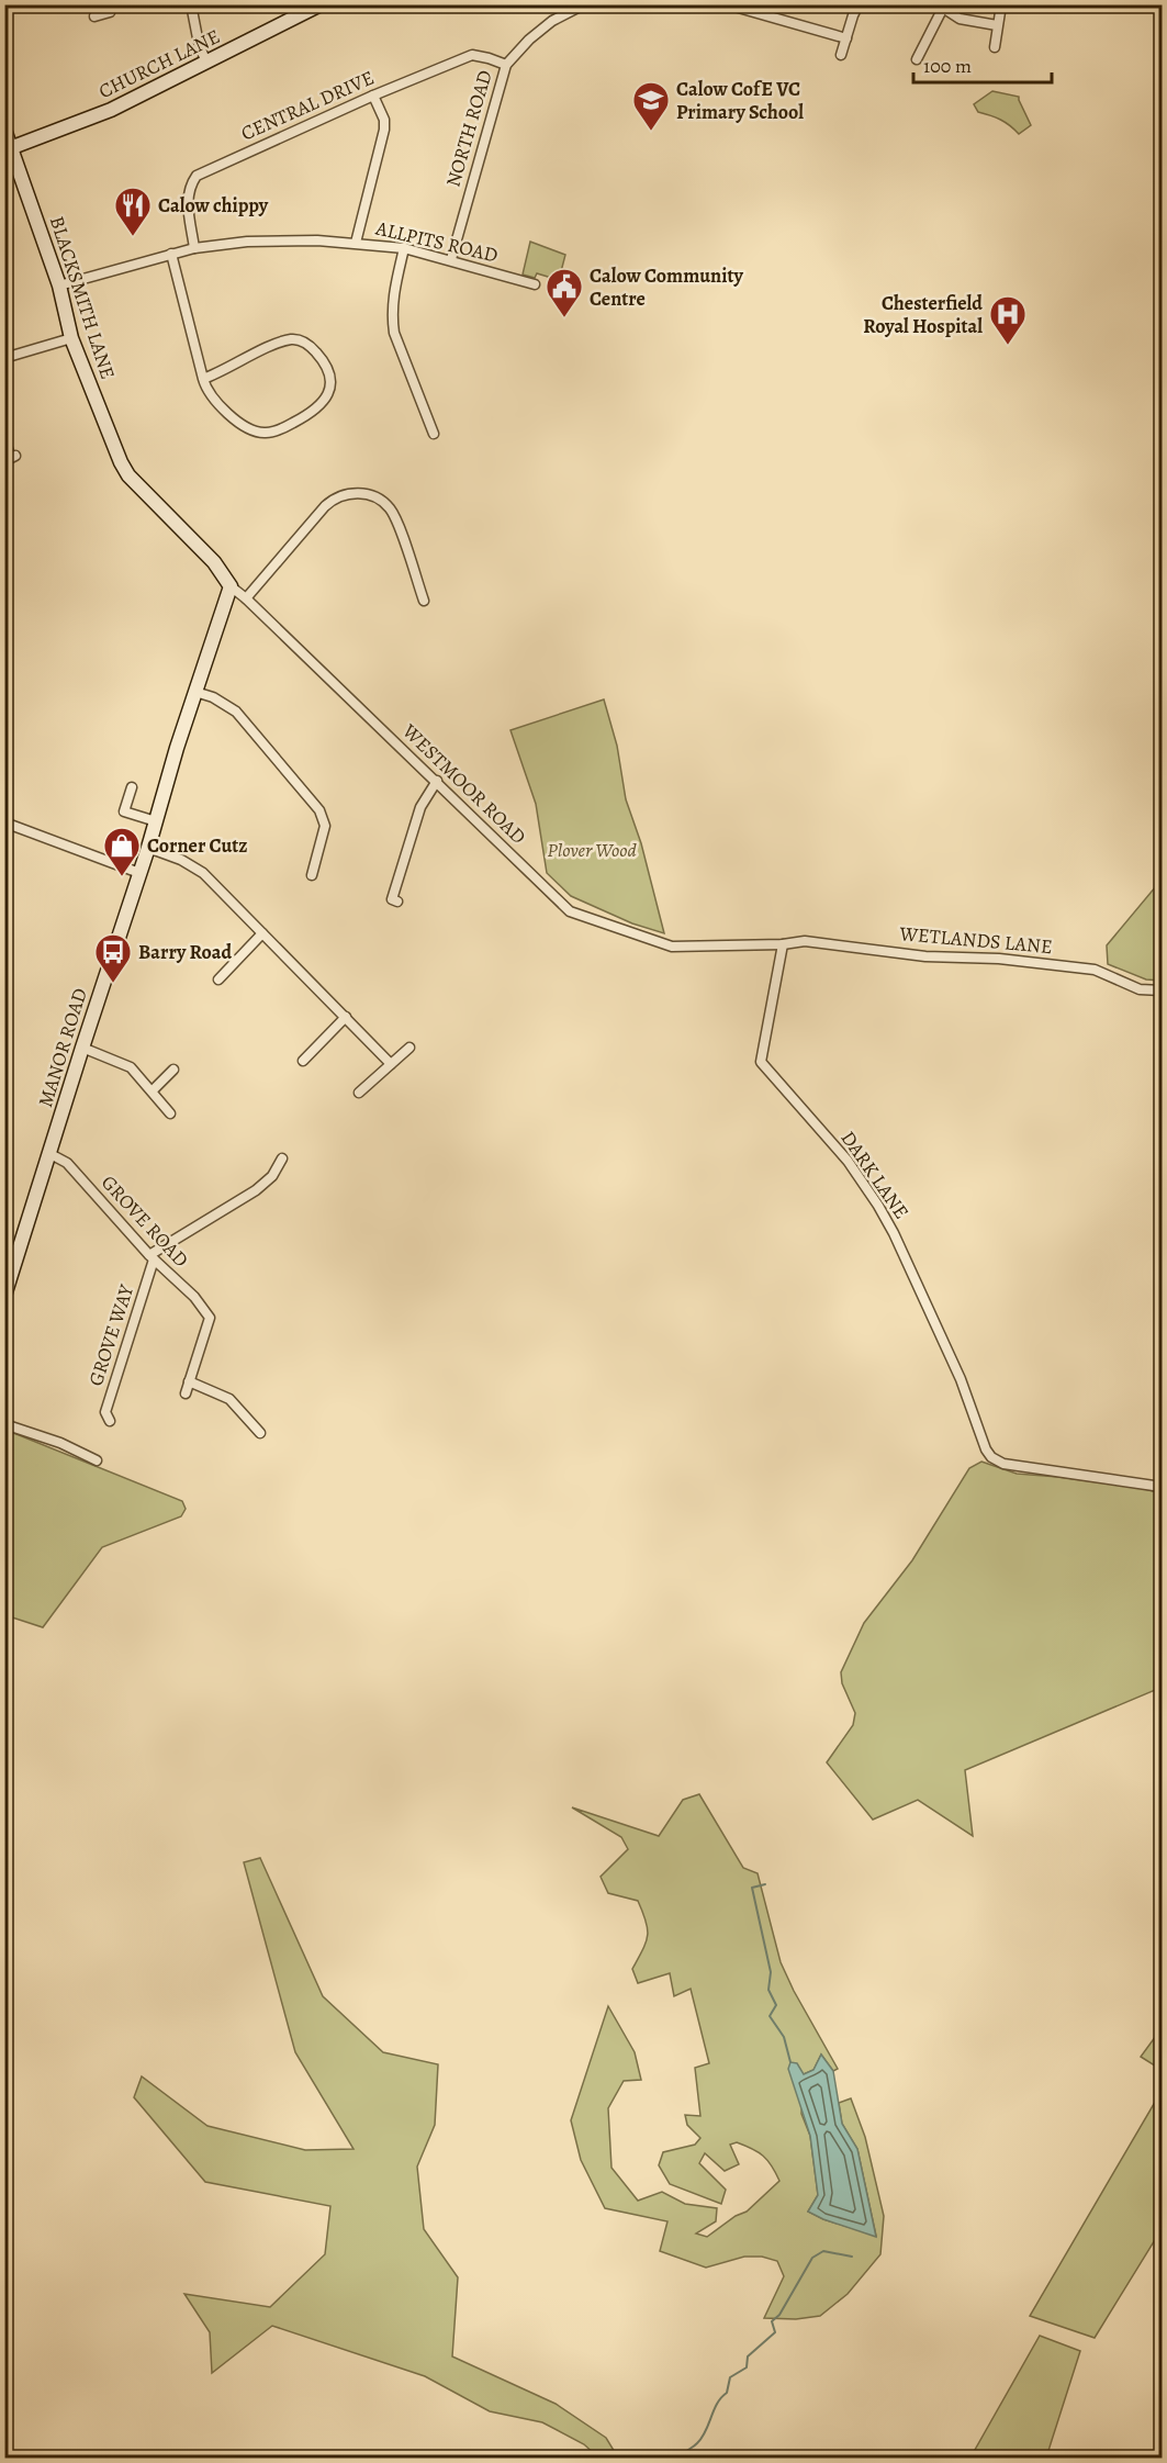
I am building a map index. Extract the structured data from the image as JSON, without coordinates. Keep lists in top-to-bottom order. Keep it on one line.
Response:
{"streets":{"street":["CHURCH LANE","CENTRAL DRIVE","NORTH ROAD","ALLPITS ROAD","BLACKSMITH LANE","WESTMOOR ROAD","WETLANDS LANE","MANOR ROAD","DARK LANE","GROVE ROAD","GROVE WAY"]},"crossings":[["CHURCH LANE","BLACKSMITH LANE"],["CENTRAL DRIVE","NORTH ROAD"],["CENTRAL DRIVE","ALLPITS ROAD"],["NORTH ROAD","ALLPITS ROAD"],["ALLPITS ROAD","BLACKSMITH LANE"],["BLACKSMITH LANE","WESTMOOR ROAD"],["BLACKSMITH LANE","MANOR ROAD"],["WESTMOOR ROAD","WETLANDS LANE"],["WESTMOOR ROAD","MANOR ROAD"],["WESTMOOR ROAD","DARK LANE"],["WETLANDS LANE","DARK LANE"],["MANOR ROAD","GROVE ROAD"],["GROVE ROAD","GROVE WAY"]],"parks":["Plover Wood"],"places":{"school or university":["Calow CofE VC Primary School"],"restaurant":["Calow chippy"],"public building":["Calow Community Centre"],"hospital":["Chesterfield Royal Hospital"],"shop":["Corner Cutz"],"bus stop":["Barry Road"]},"scale_bar":"100 m"}
